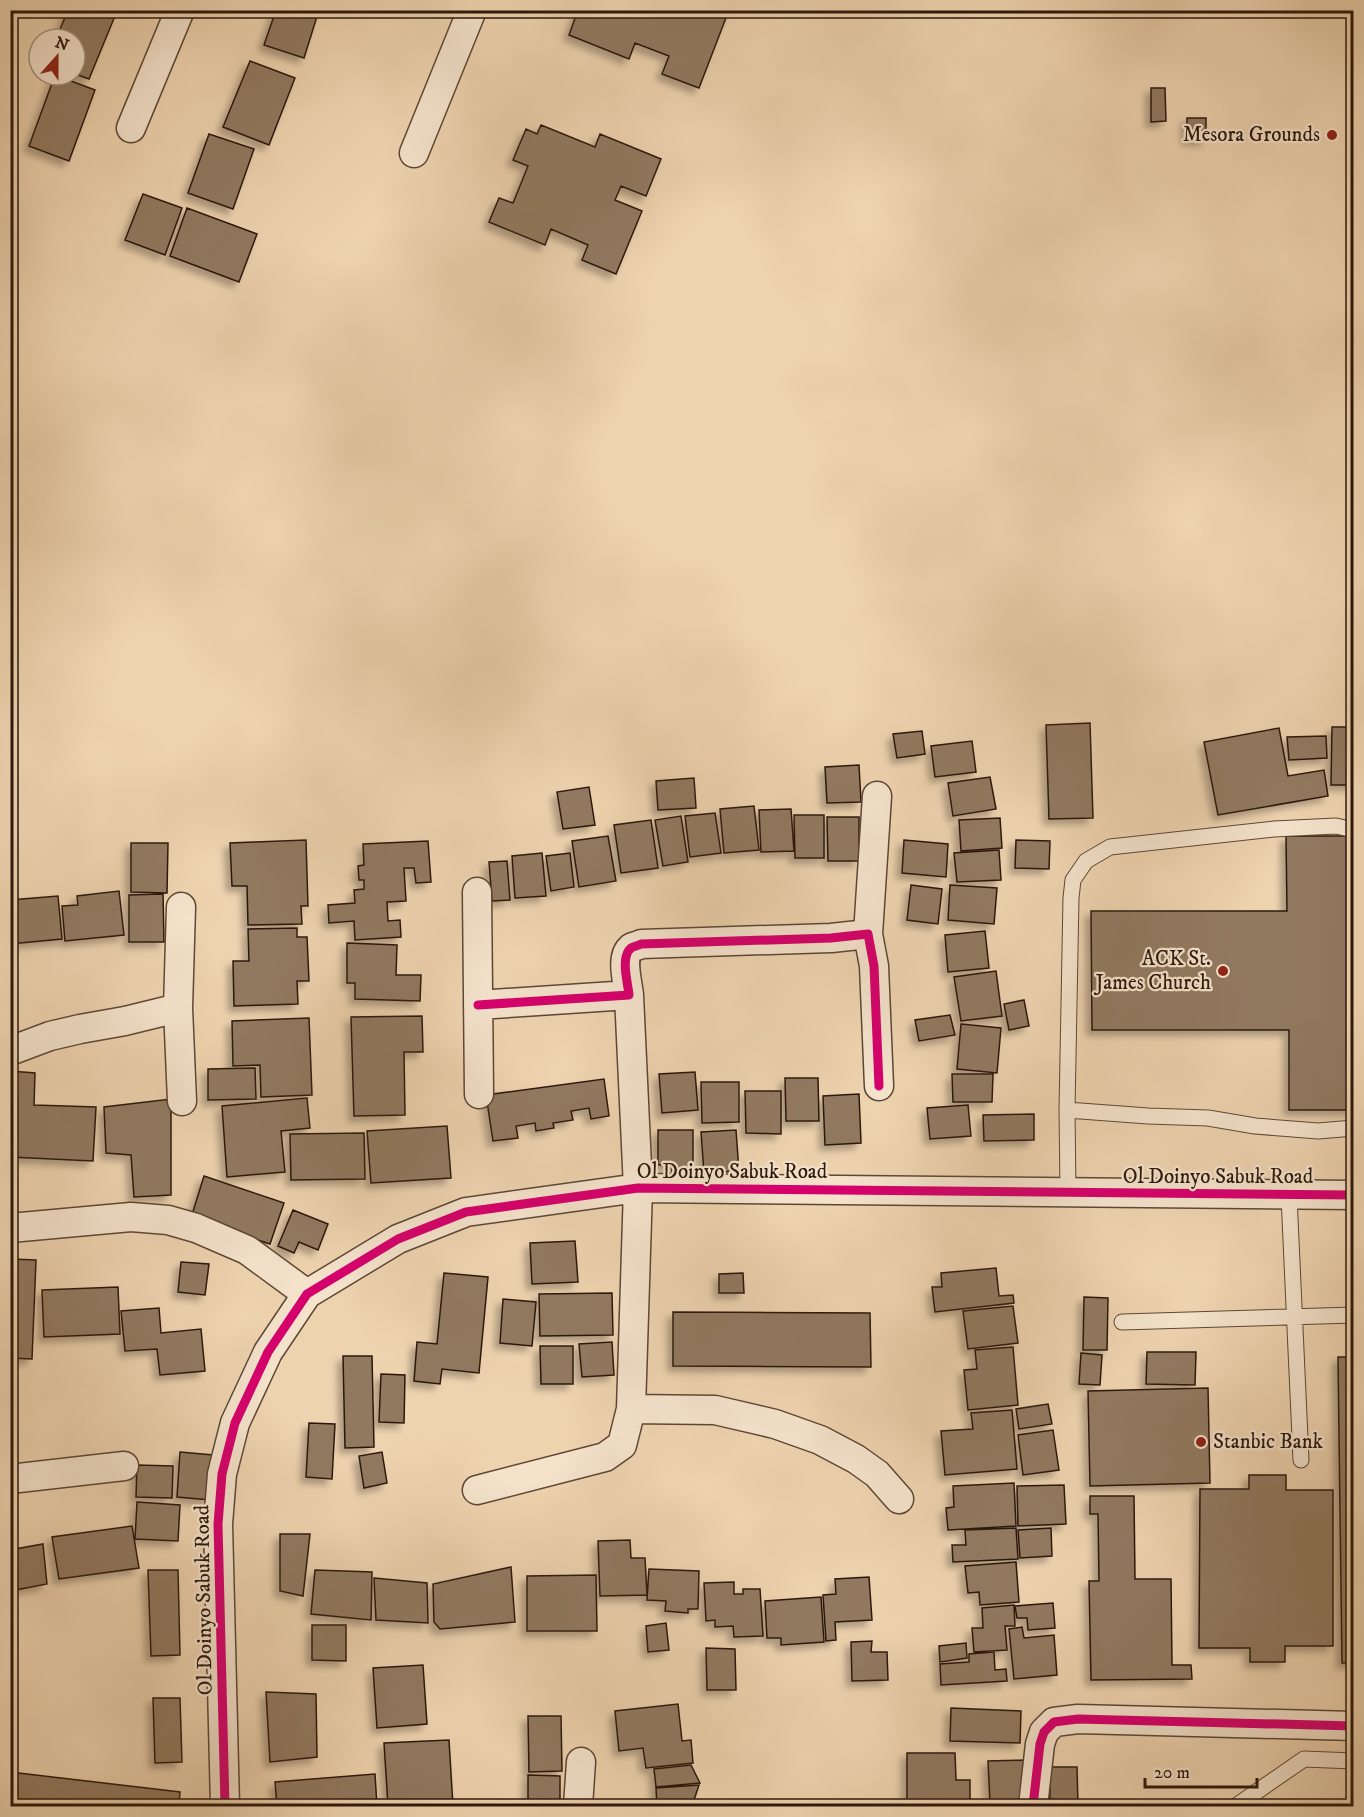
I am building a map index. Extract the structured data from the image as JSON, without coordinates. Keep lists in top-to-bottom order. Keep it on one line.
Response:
{"streets":{"street":["Ol Doinyo Sabuk Road"]},"places":["Mesora Grounds","ACK St. James Church","Stanbic Bank"],"scale_bar":"20 m","north":"top"}
